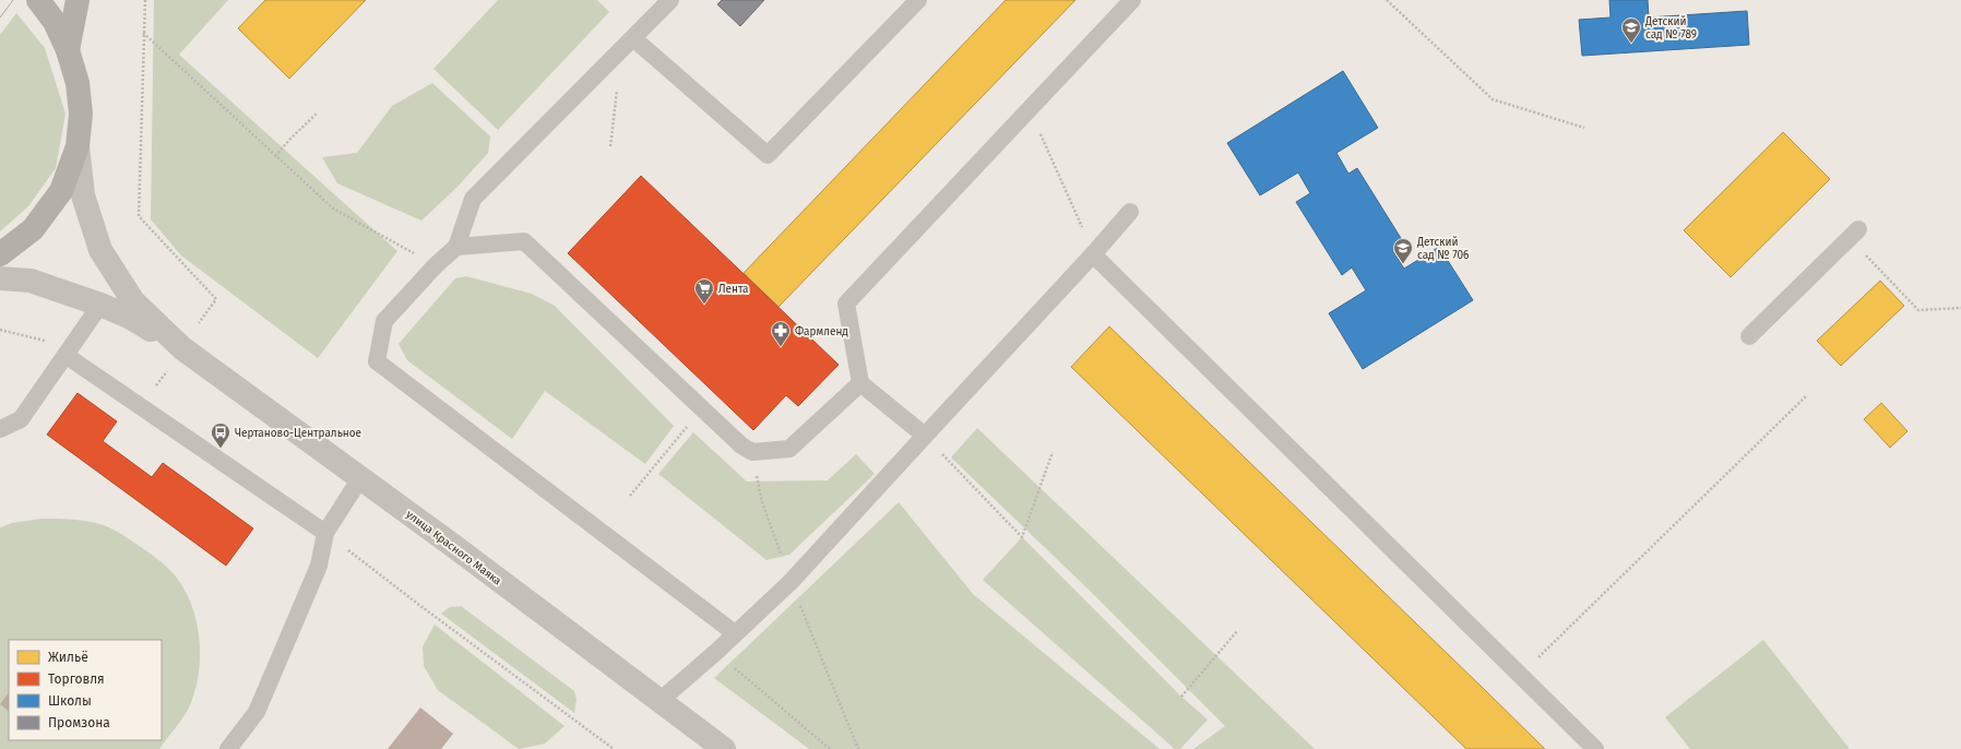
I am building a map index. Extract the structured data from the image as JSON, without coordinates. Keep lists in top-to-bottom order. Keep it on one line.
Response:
{"streets":{"street":["улица Красного Маяка"]},"places":{"school or university":["Детский сад № 789","Детский сад № 706"],"supermarket":["Лента"],"pharmacy":["Фармленд"],"bus stop":["Чертаново-Центральное"]},"legend":["Жильё","Торговля","Школы","Промзона"]}
